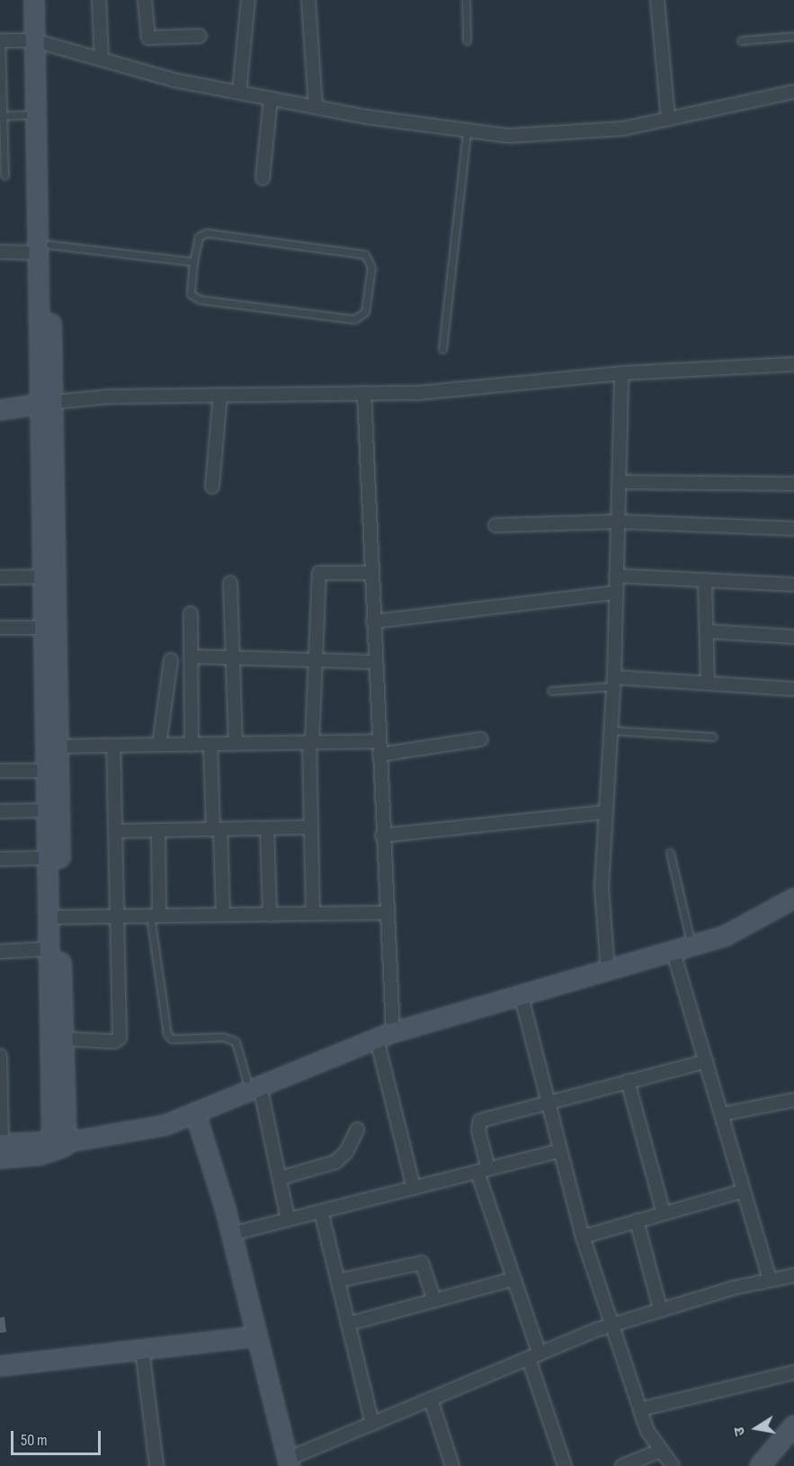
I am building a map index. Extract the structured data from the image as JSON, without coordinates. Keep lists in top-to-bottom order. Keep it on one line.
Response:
{"scale_bar":"50 m","north":"left"}
